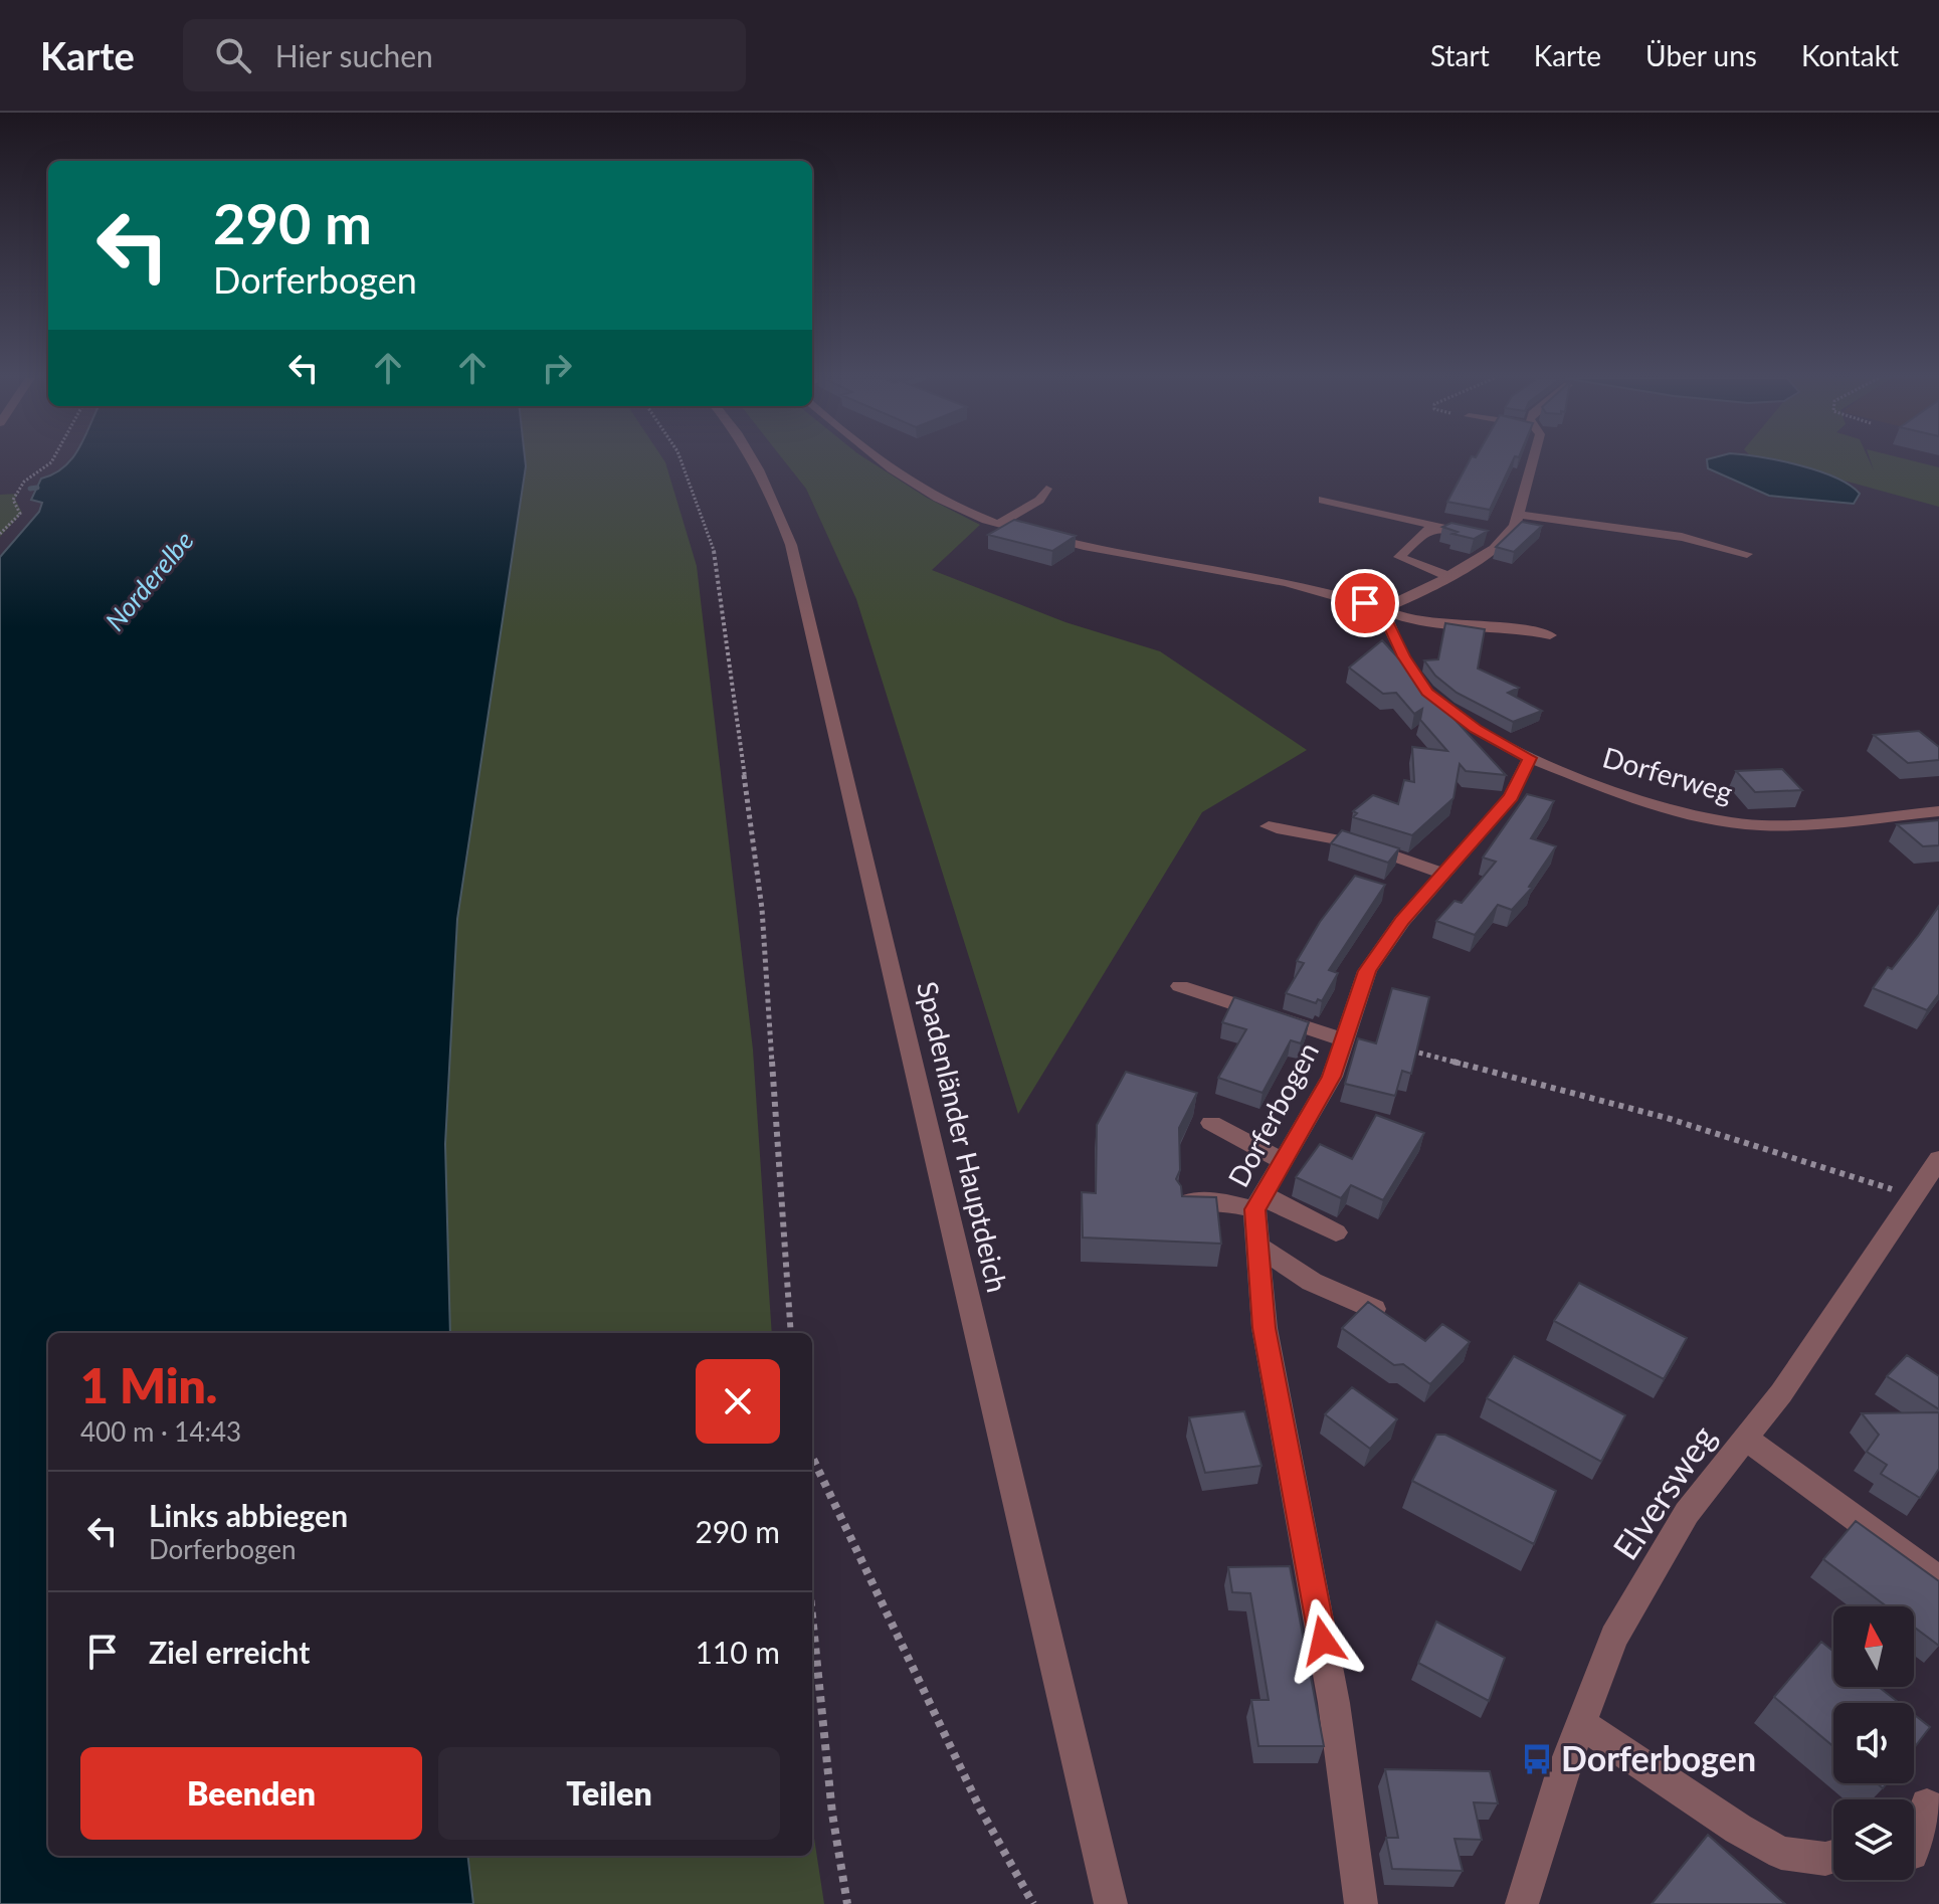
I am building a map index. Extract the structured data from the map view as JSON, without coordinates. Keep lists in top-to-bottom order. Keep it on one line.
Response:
{"streets":{"street":["Dorferweg","Dorferbogen","Spadenländer Hauptdeich","Elversweg"]},"crossings":[["Dorferweg","Dorferbogen"]],"water":["Norderelbe"],"places":{"bus stop":["Dorferbogen"]},"north":"top","page":{"header":"Karte","search":"Hier suchen","nav":["Start","Karte","Über uns","Kontakt"],"turn":["290 m","Dorferbogen"],"heading":["1 Min.","400 m · 14:43"],"list":[{"name":"Links abbiegen","note":"Dorferbogen","value":"290 m"},{"name":"Ziel erreicht","value":"110 m"}],"buttons":["Beenden","Teilen"]}}
